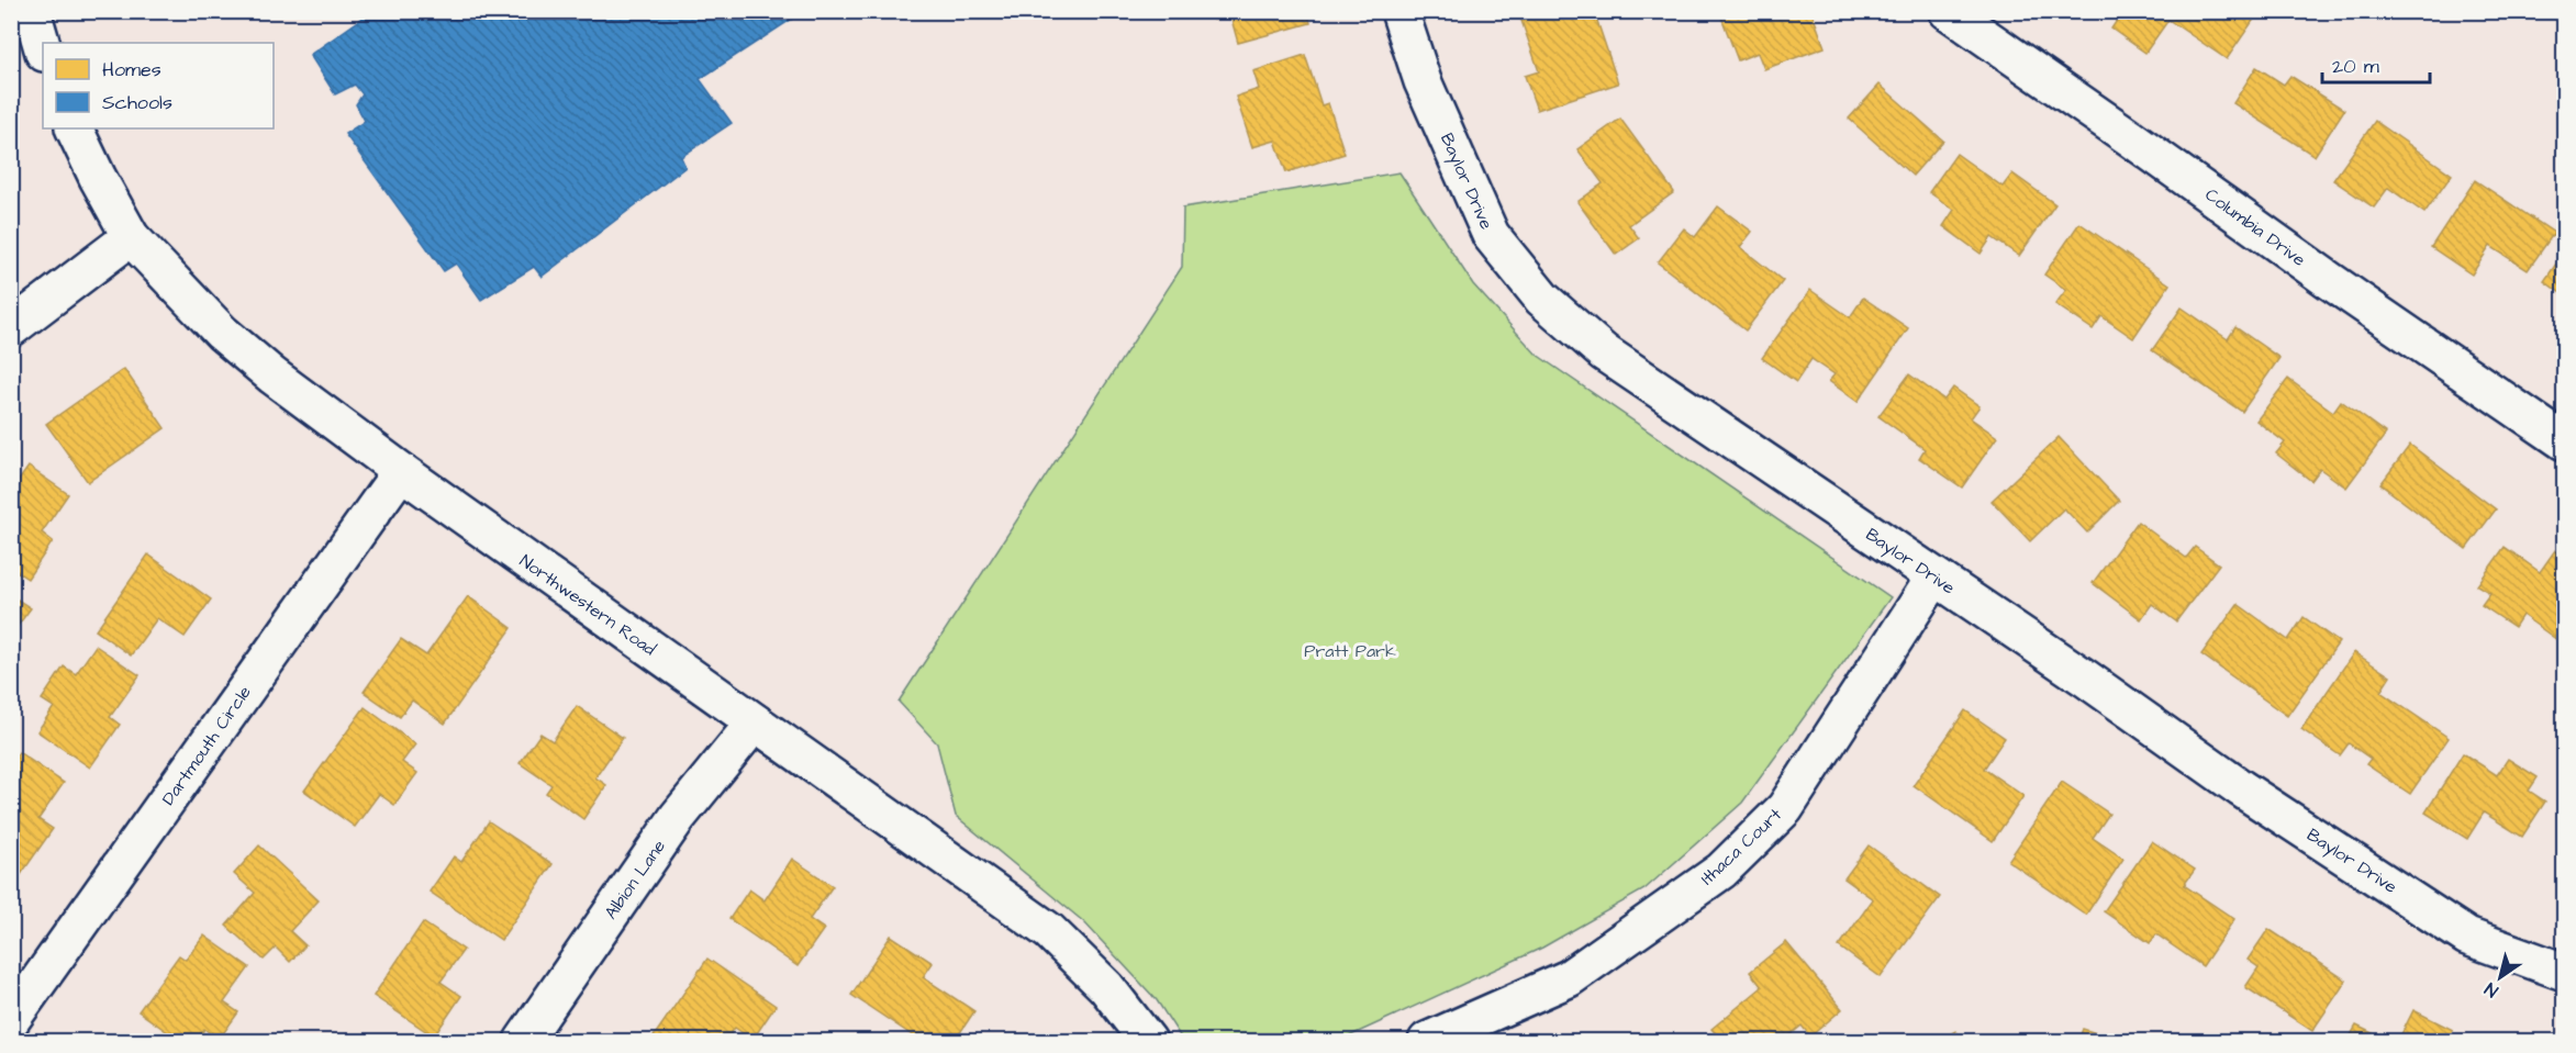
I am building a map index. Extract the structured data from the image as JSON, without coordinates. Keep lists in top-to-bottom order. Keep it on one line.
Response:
{"streets":{"street":["Baylor Drive","Columbia Drive","Northwestern Road","Dartmouth Circle","Ithaca Court","Albion Lane"]},"crossings":[["Baylor Drive","Ithaca Court"],["Northwestern Road","Dartmouth Circle"],["Northwestern Road","Albion Lane"]],"parks":["Pratt Park"],"legend":["Homes","Schools"],"scale_bar":"20 m","north":"bottom left"}
